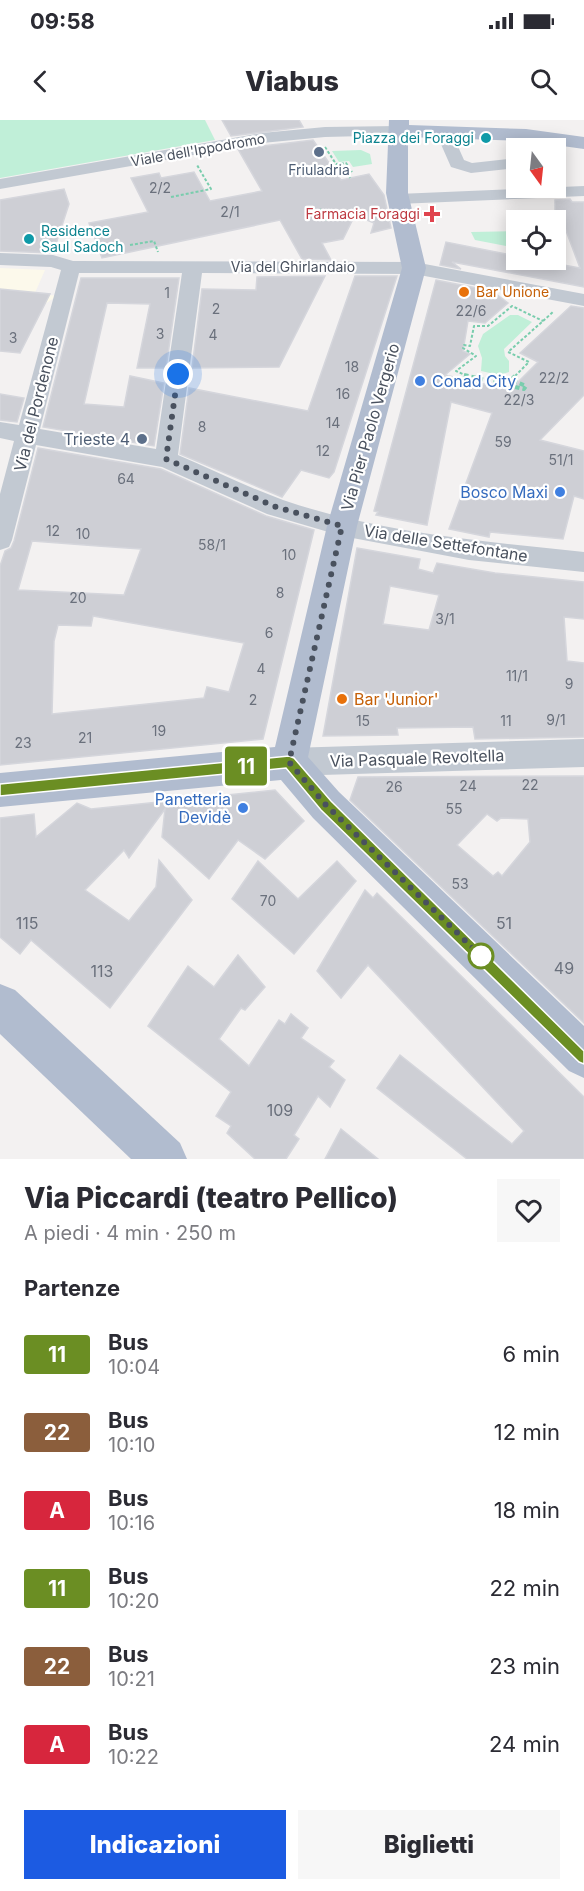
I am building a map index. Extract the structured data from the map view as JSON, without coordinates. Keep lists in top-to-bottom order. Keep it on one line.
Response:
{"streets":{"main road":["Via Pier Paolo Vergerio","Via Pasquale Revoltella"],"street":["Viale dell'Ippodromo","Via del Ghirlandaio","Via del Pordenone","Via delle Settefontane"]},"crossings":[["Via del Ghirlandaio","Via del Pordenone"],["Via del Ghirlandaio","Via Pier Paolo Vergerio"],["Via del Pordenone","Via delle Settefontane"],["Via Pier Paolo Vergerio","Via delle Settefontane"],["Via Pier Paolo Vergerio","Via Pasquale Revoltella"]],"places":{"other":["Piazza dei Foraggi","Friuladria","Residence Saul Sadoch","Bar Unione","Conad City","Trieste 4","Bosco Maxi","Bar 'Junior'","Panetteria Devidè"],"health":["Farmacia Foraggi"]},"lines":["bus line 11"],"house_numbers":["2/2","2/1","1","2","22/6","3","4","3","18","22/2","16","22/3","14","8","59","12","51/1","64","12","10","58/1","10","8","20","3/1","6","4","11/1","9","2","9/1","15","11","19","21","23","22","24","26","55","53","70","115","51","49","113","109"],"north":"bottom","page":{"status":"09:58","header":"Viabus","on_map":"11","heading":[["Via Piccardi (teatro Pellico)","A piedi · 4 min · 250 m"],"Partenze"],"list":[{"mark":"11","name":"Bus","note":"10:04","value":"6 min"},{"mark":"22","name":"Bus","note":"10:10","value":"12 min"},{"mark":"A","name":"Bus","note":"10:16","value":"18 min"},{"mark":"11","name":"Bus","note":"10:20","value":"22 min"},{"mark":"22","name":"Bus","note":"10:21","value":"23 min"},{"mark":"A","name":"Bus","note":"10:22","value":"24 min"}],"buttons":["Indicazioni","Biglietti"]}}
